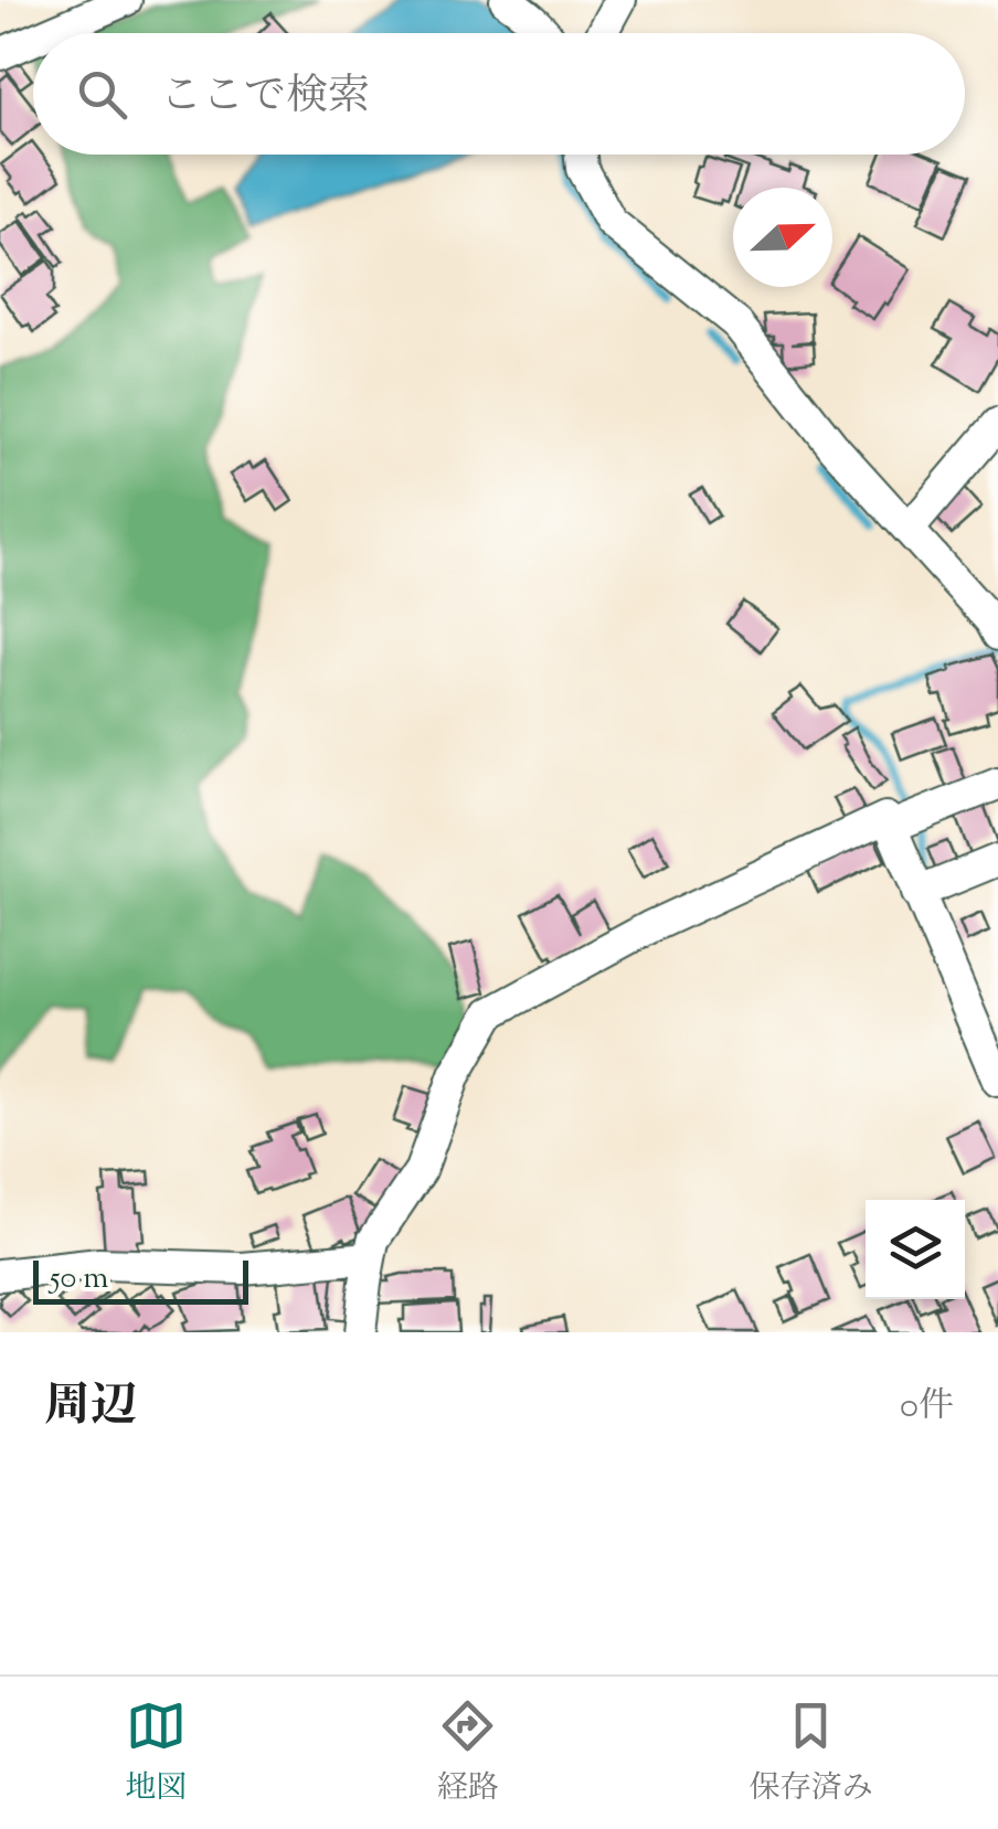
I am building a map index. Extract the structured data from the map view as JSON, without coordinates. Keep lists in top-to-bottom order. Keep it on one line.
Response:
{"scale_bar":"50 m","north":"right","page":{"search":"ここで検索","scale":"50 m","heading":["周辺","0件"],"nav":["地図","経路","保存済み"]}}
